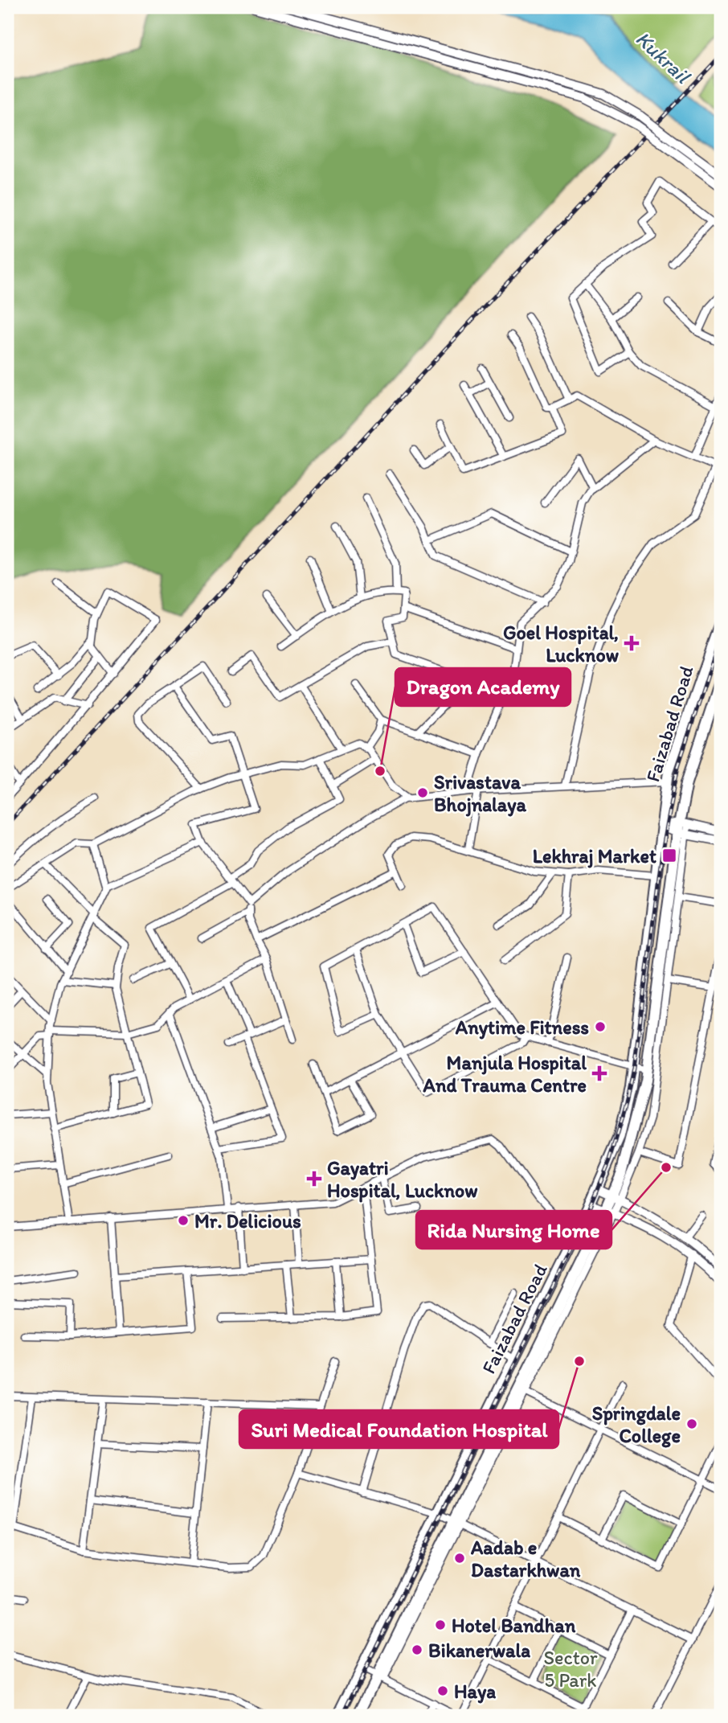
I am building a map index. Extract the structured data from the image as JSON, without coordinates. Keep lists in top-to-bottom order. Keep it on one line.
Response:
{"streets":{"main road":["Faizabad Road"]},"water":["Kukrail"],"parks":["Sector 5 Park"],"places":{"health":["Goel Hospital, Lucknow","Manjula Hospital And Trauma Centre","Gayatri Hospital, Lucknow"],"other":["Dragon Academy","Srivastava Bhojnalaya","Anytime Fitness","Rida Nursing Home","Mr. Delicious","Suri Medical Foundation Hospital","Springdale College","Aadab e Dastarkhwan","Hotel Bandhan","Bikanerwala","Haya"],"transit":["Lekhraj Market"]}}
